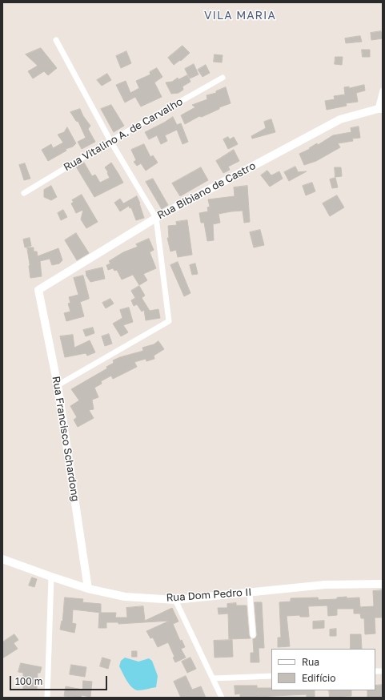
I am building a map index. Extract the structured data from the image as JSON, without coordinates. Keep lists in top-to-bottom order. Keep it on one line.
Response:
{"streets":{"street":["Rua Vitalino A. de Carvalho","Rua Bibiano de Castro","Rua Francisco Schardong","Rua Dom Pedro II"]},"crossings":[["Rua Bibiano de Castro","Rua Francisco Schardong"],["Rua Francisco Schardong","Rua Dom Pedro II"]],"districts":["VILA MARIA"],"legend":["Rua","Edifício"],"scale_bar":"100 m"}
